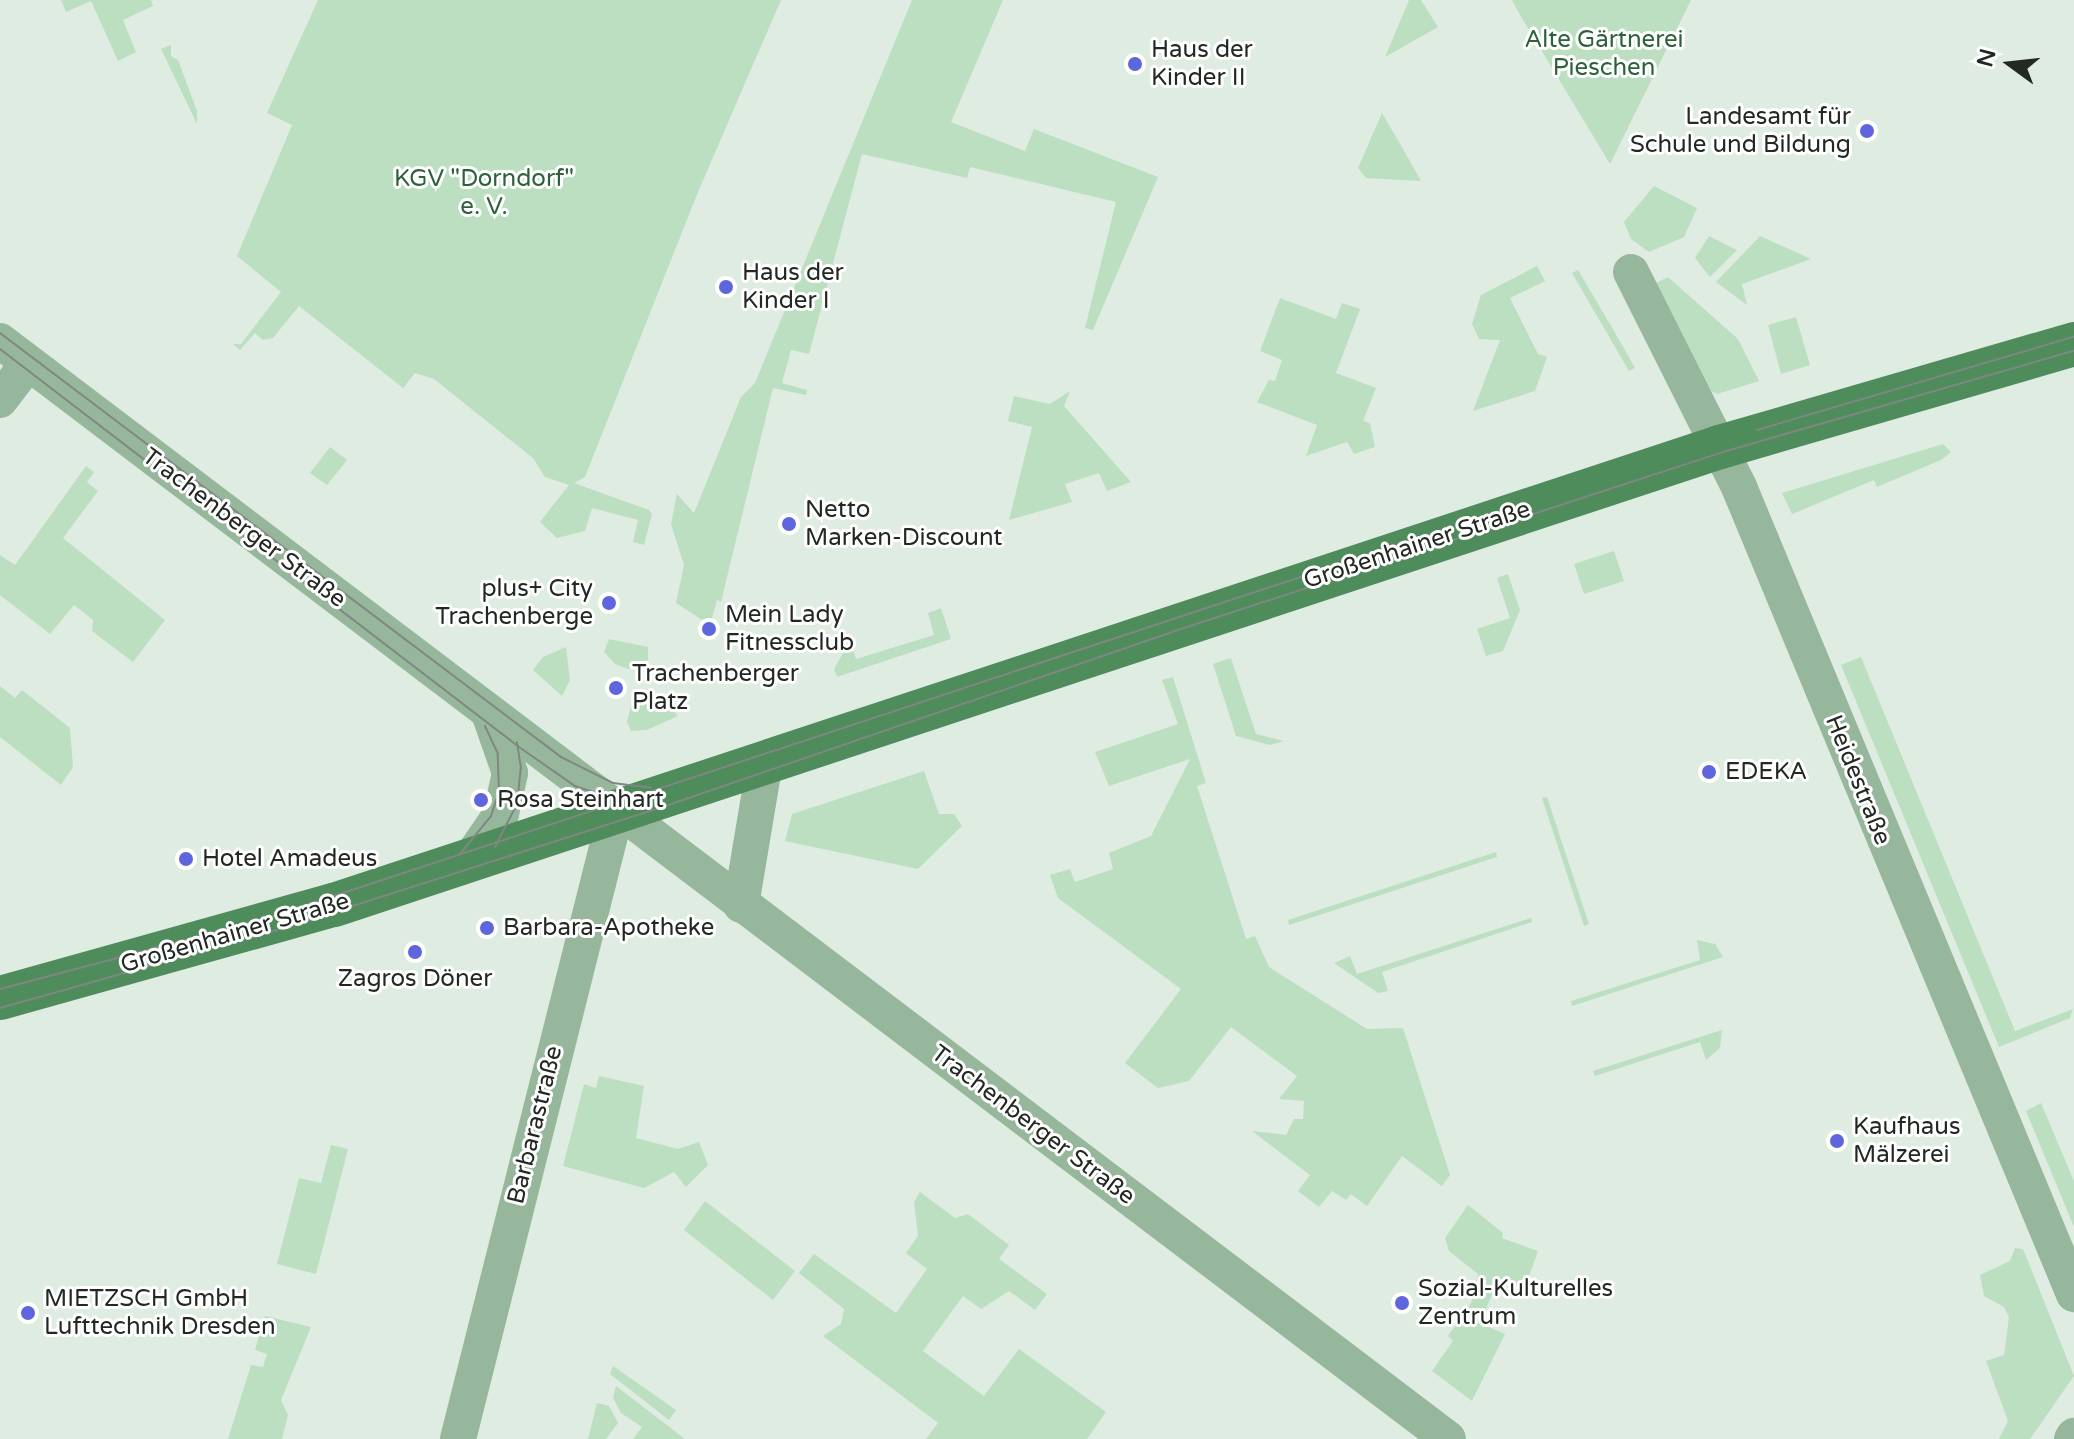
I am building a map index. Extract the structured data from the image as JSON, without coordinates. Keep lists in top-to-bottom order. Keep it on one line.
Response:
{"streets":{"main road":["Großenhainer Straße"],"street":["Trachenberger Straße","Heidestraße","Barbarastraße"]},"crossings":[["Trachenberger Straße","Barbarastraße"],["Großenhainer Straße","Heidestraße"]],"parks":["Alte Gärtnerei Pieschen","KGV \"Dorndorf\" e. V."],"places":["Haus der Kinder II","Landesamt für Schule und Bildung","Haus der Kinder I","Netto Marken-Discount","plus+ City Trachenberge","Mein Lady Fitnessclub","Trachenberger Platz","EDEKA","Rosa Steinhart","Hotel Amadeus","Barbara-Apotheke","Zagros Döner","Kaufhaus Mälzerei","Sozial-Kulturelles Zentrum","MIETZSCH GmbH Lufttechnik Dresden"],"north":"left"}
